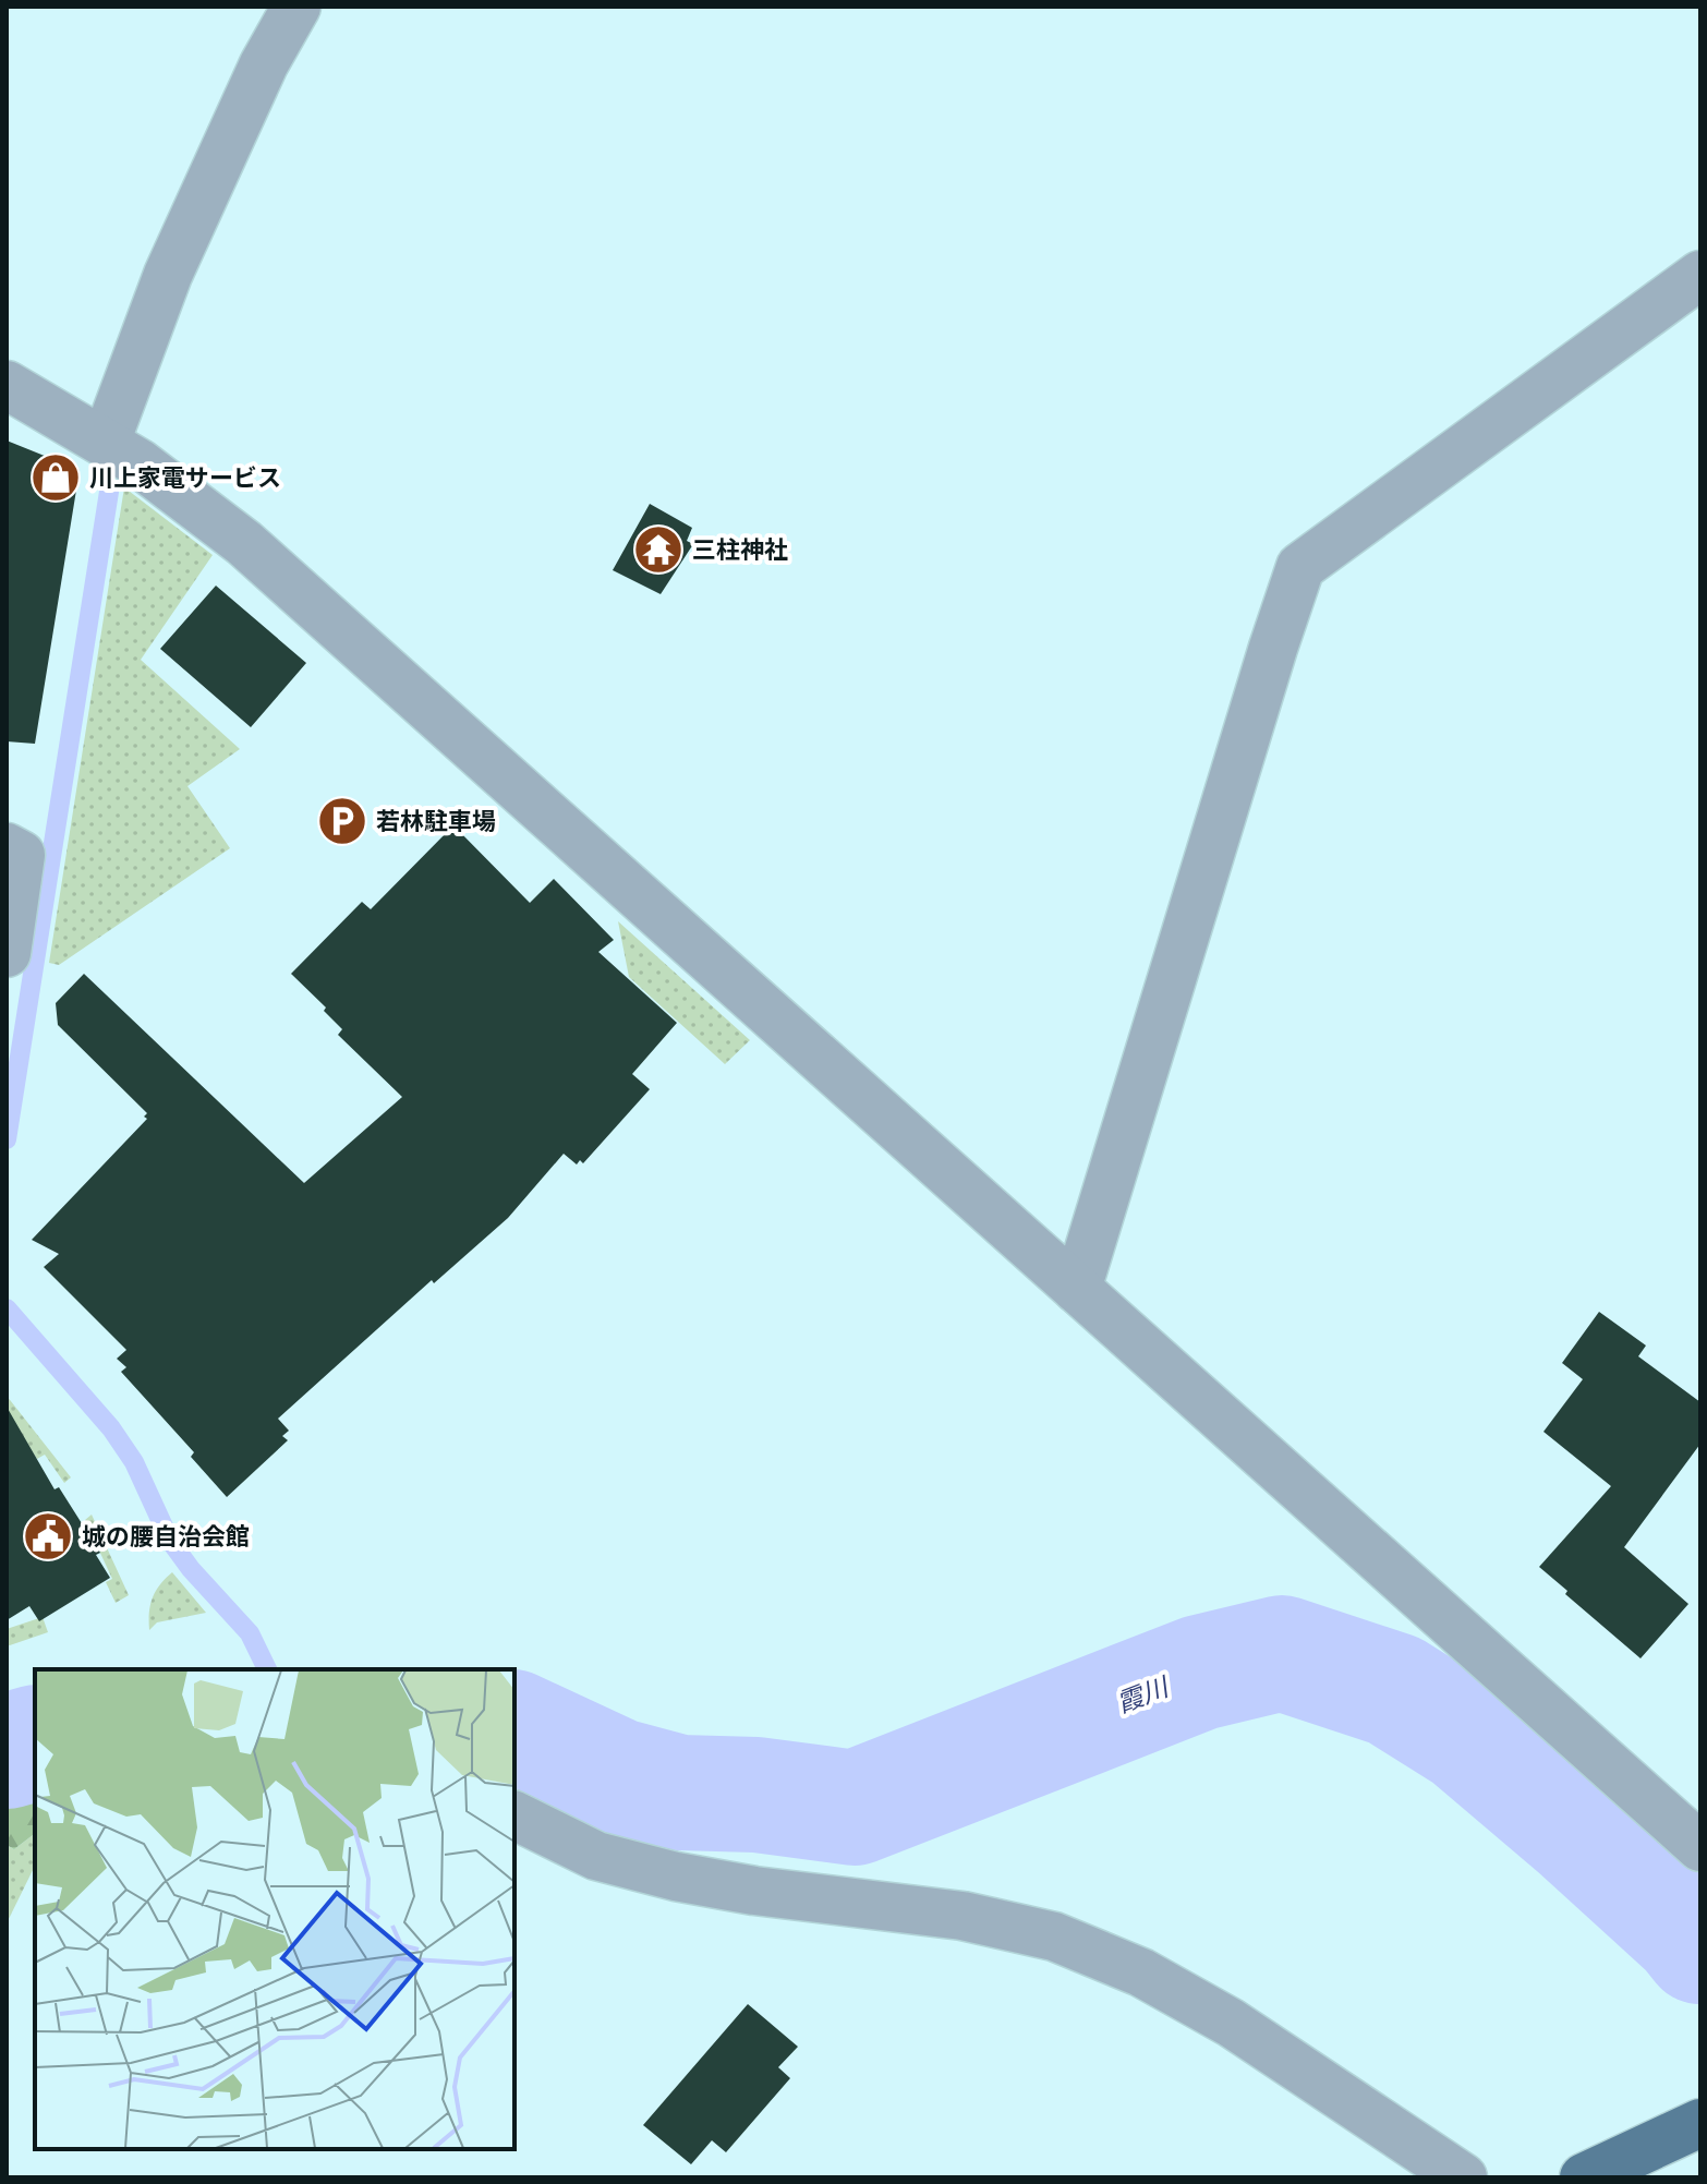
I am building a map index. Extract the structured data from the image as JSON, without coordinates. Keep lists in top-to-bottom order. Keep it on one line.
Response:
{"water":["霞川"],"places":{"shop":["川上家電サービス"],"temple":["三柱神社"],"parking":["若林駐車場"],"public building":["城の腰自治会館"]}}
